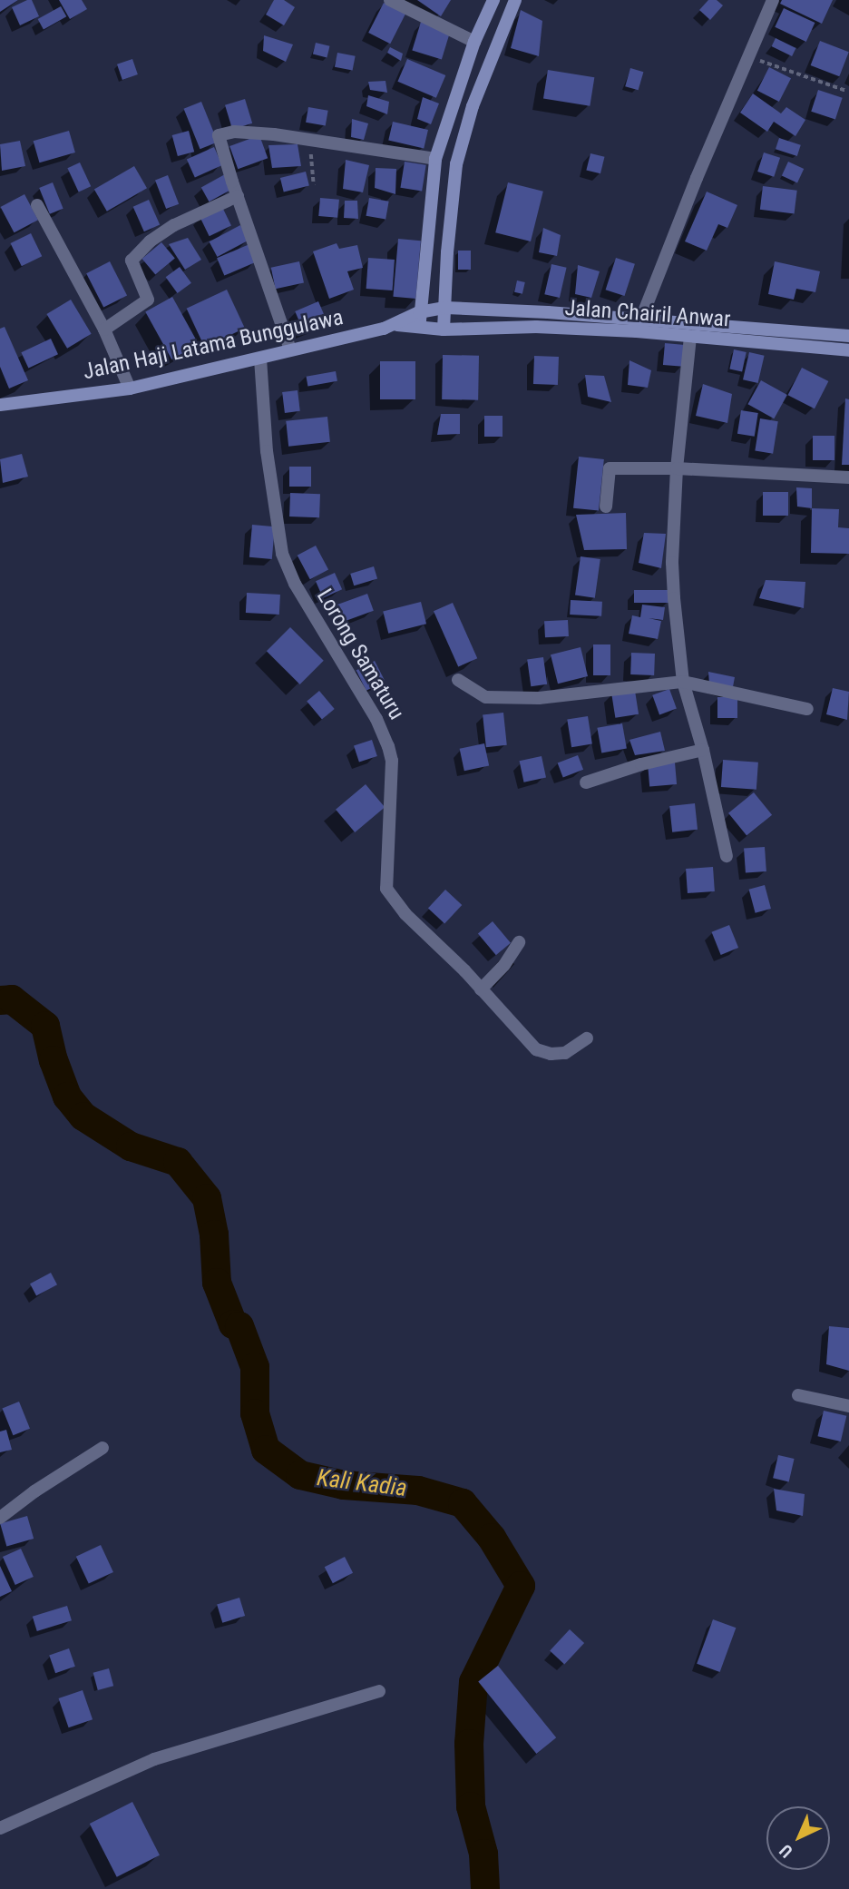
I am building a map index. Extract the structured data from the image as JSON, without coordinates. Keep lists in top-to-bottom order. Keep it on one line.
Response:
{"streets":{"main road":["Jalan Chairil Anwar","Jalan Haji Latama Bunggulawa"],"street":["Lorong Samaturu"]},"crossings":[["Jalan Chairil Anwar","Jalan Haji Latama Bunggulawa"],["Jalan Haji Latama Bunggulawa","Lorong Samaturu"]],"water":["Kali Kadia"],"north":"bottom left"}
